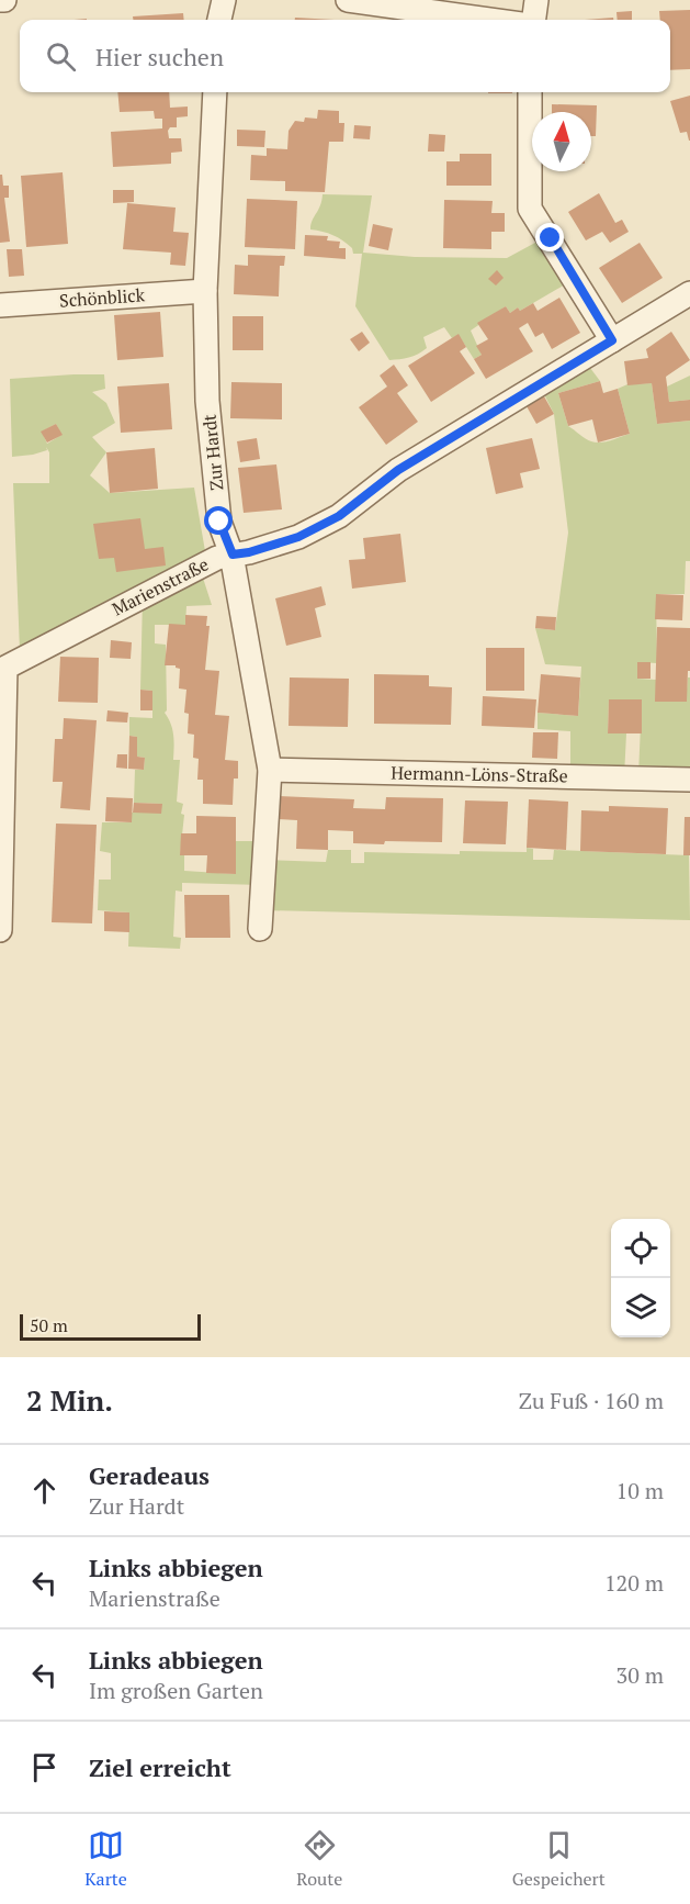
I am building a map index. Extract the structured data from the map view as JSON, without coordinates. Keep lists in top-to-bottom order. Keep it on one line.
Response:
{"streets":{"street":["Schönblick","Zur Hardt","Marienstraße","Hermann-Löns-Straße"]},"crossings":[["Schönblick","Zur Hardt"],["Zur Hardt","Marienstraße"],["Zur Hardt","Hermann-Löns-Straße"]],"scale_bar":"50 m","north":"top","page":{"search":"Hier suchen","scale":"50 m","heading":["2 Min.","Zu Fuß · 160 m"],"list":[["Geradeaus","Zur Hardt","10 m"],["Links abbiegen","Marienstraße","120 m"],["Links abbiegen","Im großen Garten","30 m"],"Ziel erreicht"],"nav":["Karte","Route","Gespeichert"]}}
